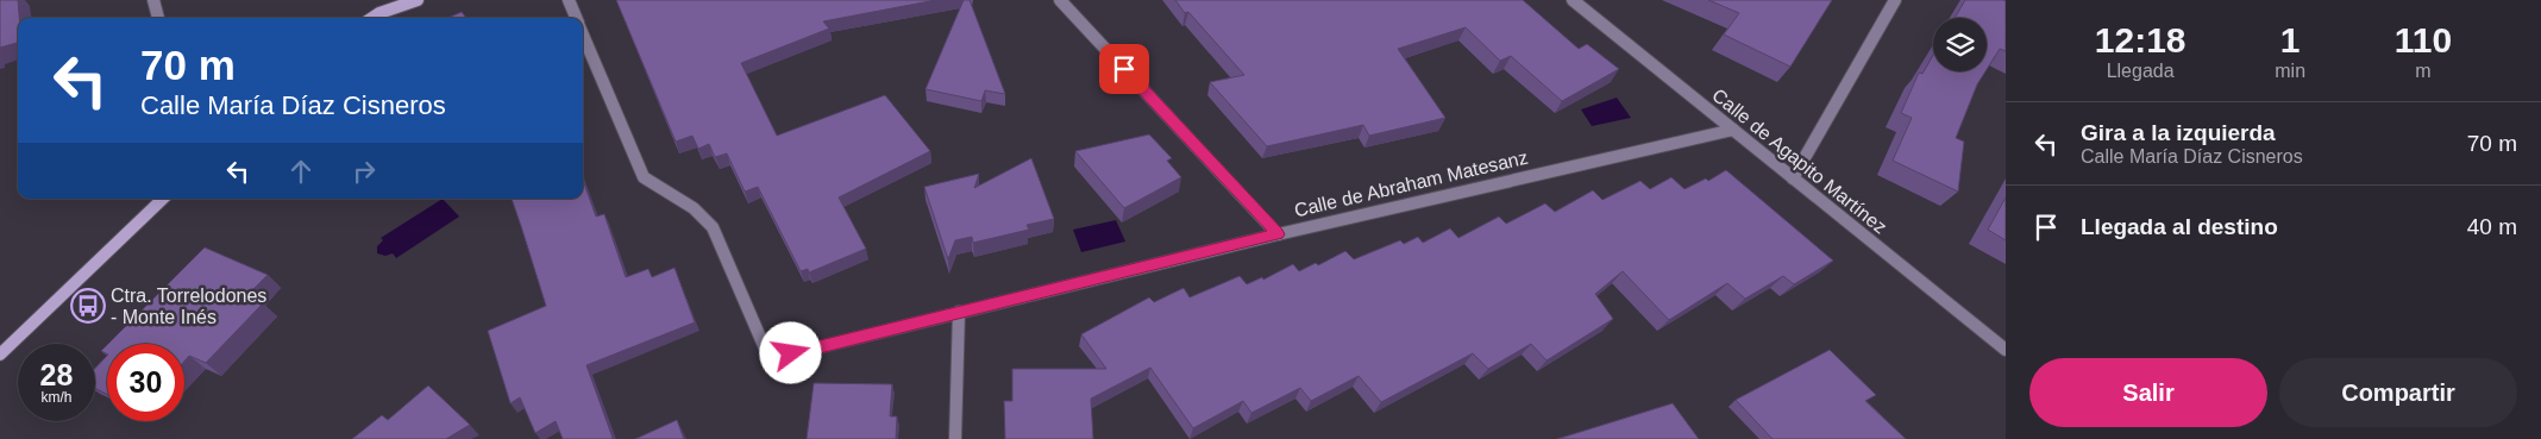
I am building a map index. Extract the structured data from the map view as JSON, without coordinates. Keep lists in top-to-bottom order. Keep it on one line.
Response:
{"streets":{"street":["Calle de Agapito Martínez","Calle de Abraham Matesanz"]},"crossings":[["Calle de Agapito Martínez","Calle de Abraham Matesanz"]],"places":{"bus stop":["Ctra. Torrelodones - Monte Inés"]},"page":{"eta":["12:18","Llegada","1","min","110","m"],"turn":["70 m","Calle María Díaz Cisneros"],"list":[{"name":"Gira a la izquierda","note":"Calle María Díaz Cisneros","value":"70 m"},{"name":"Llegada al destino","value":"40 m"}],"speed":"28 km/h","limit":"30","buttons":["Salir","Compartir"]}}
